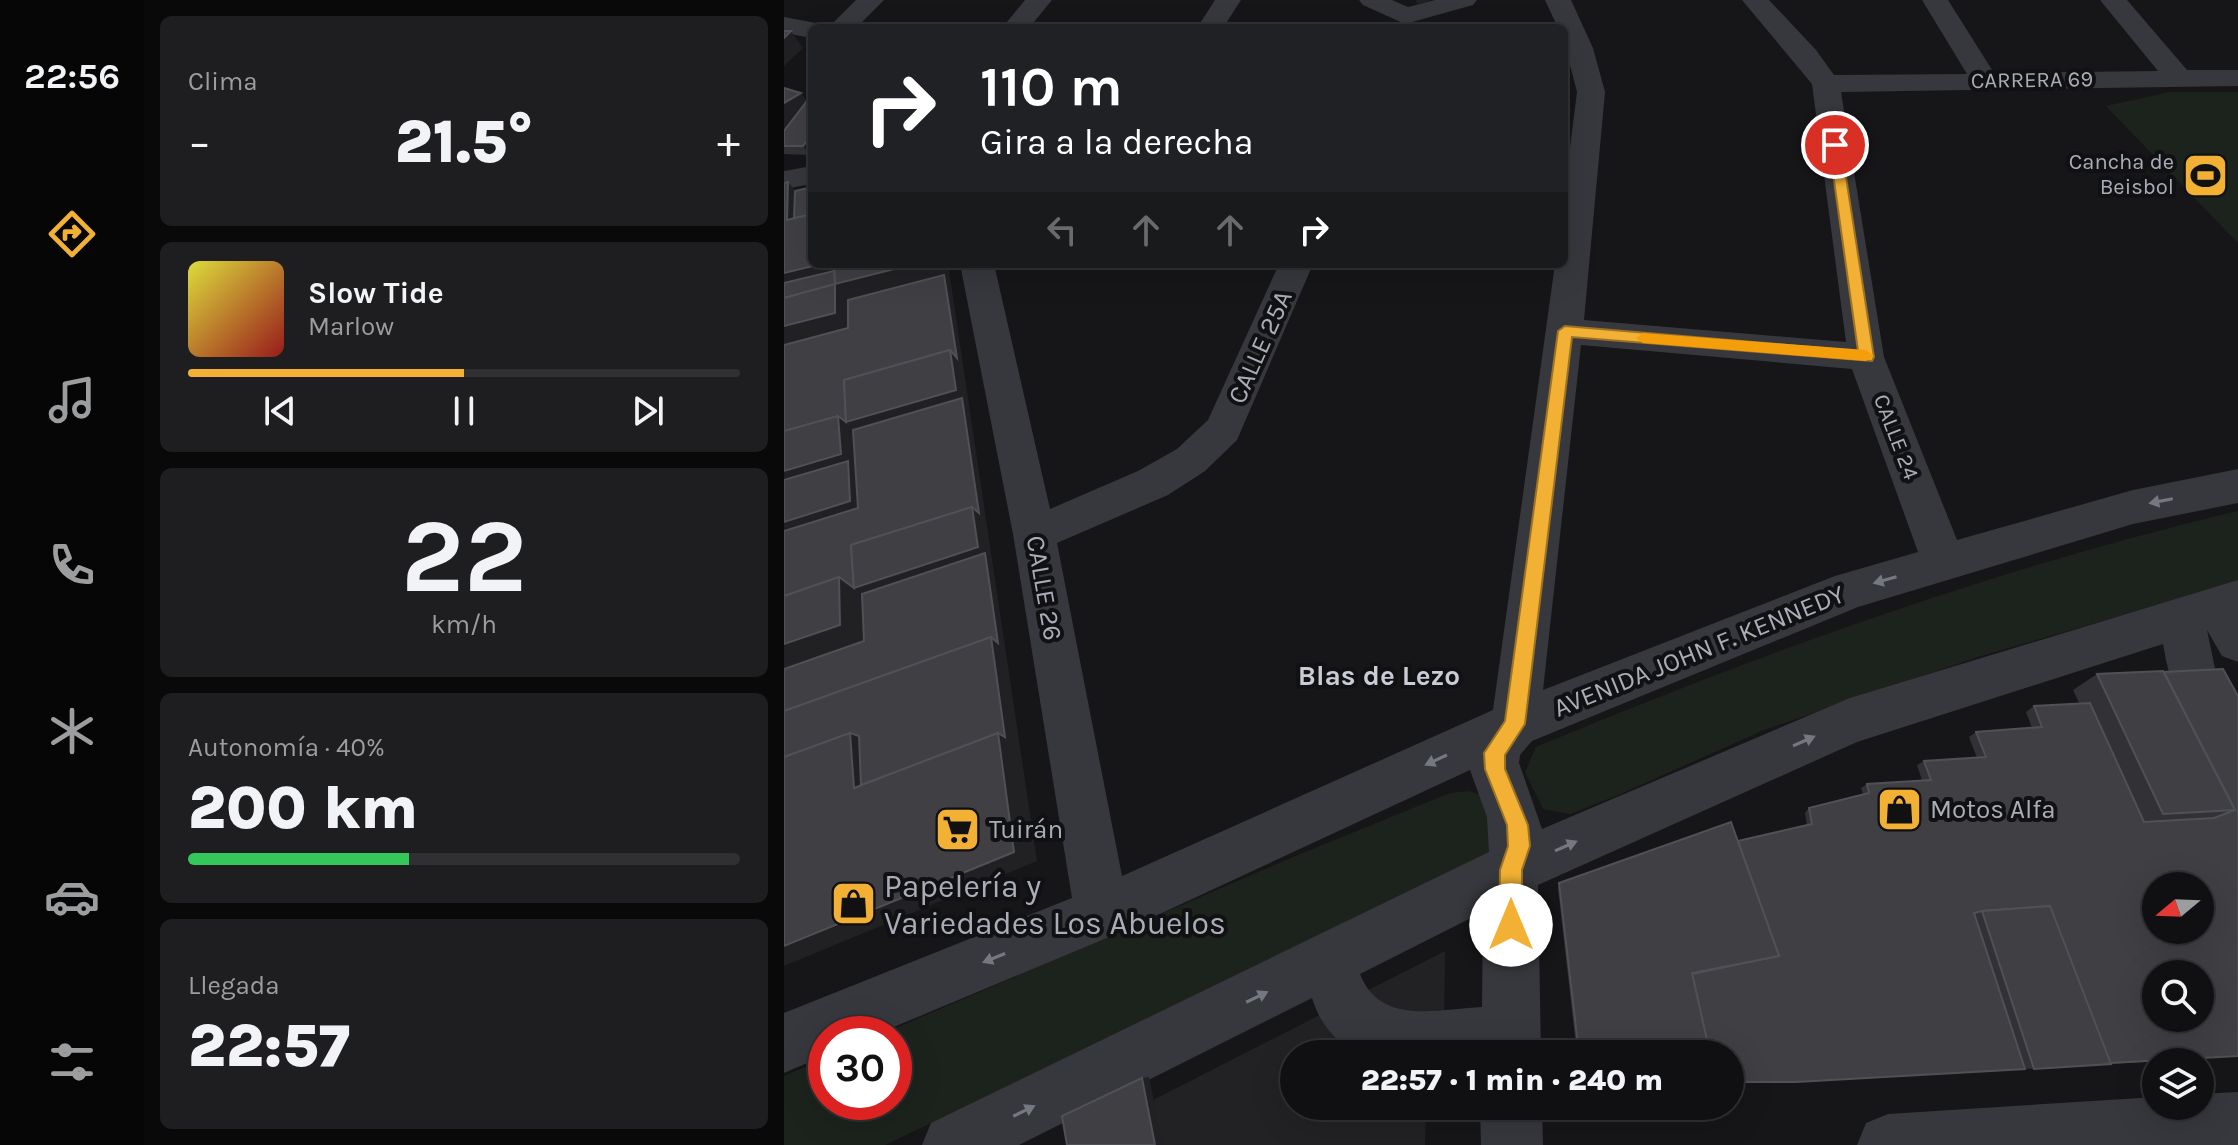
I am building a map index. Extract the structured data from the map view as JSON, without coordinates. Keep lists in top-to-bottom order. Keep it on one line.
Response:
{"streets":{"street":["CARRERA 69","CALLE 25A","CALLE 24","CALLE 26","AVENIDA JOHN F. KENNEDY"]},"crossings":[["CARRERA 69","CALLE 24"],["CALLE 25A","CALLE 26"],["CALLE 24","AVENIDA JOHN F. KENNEDY"],["CALLE 26","AVENIDA JOHN F. KENNEDY"]],"districts":["Blas de Lezo"],"places":{"sports":["Cancha de Beisbol"],"shop":["Motos Alfa","Papelería y Variedades Los Abuelos"],"supermarket":["Tuirán"]},"north":"left","page":{"tabs":"22:56","tile":["Clima",["22","km/h"],["Autonomía · 40%","200 km"],["Llegada","22:57"]],"turn":["110 m","Gira a la derecha"],"heat":["−","21.5°","+"],"song":["Slow Tide","Marlow"],"limit":"30","trip":"22:57 · 1 min · 240 m"}}
